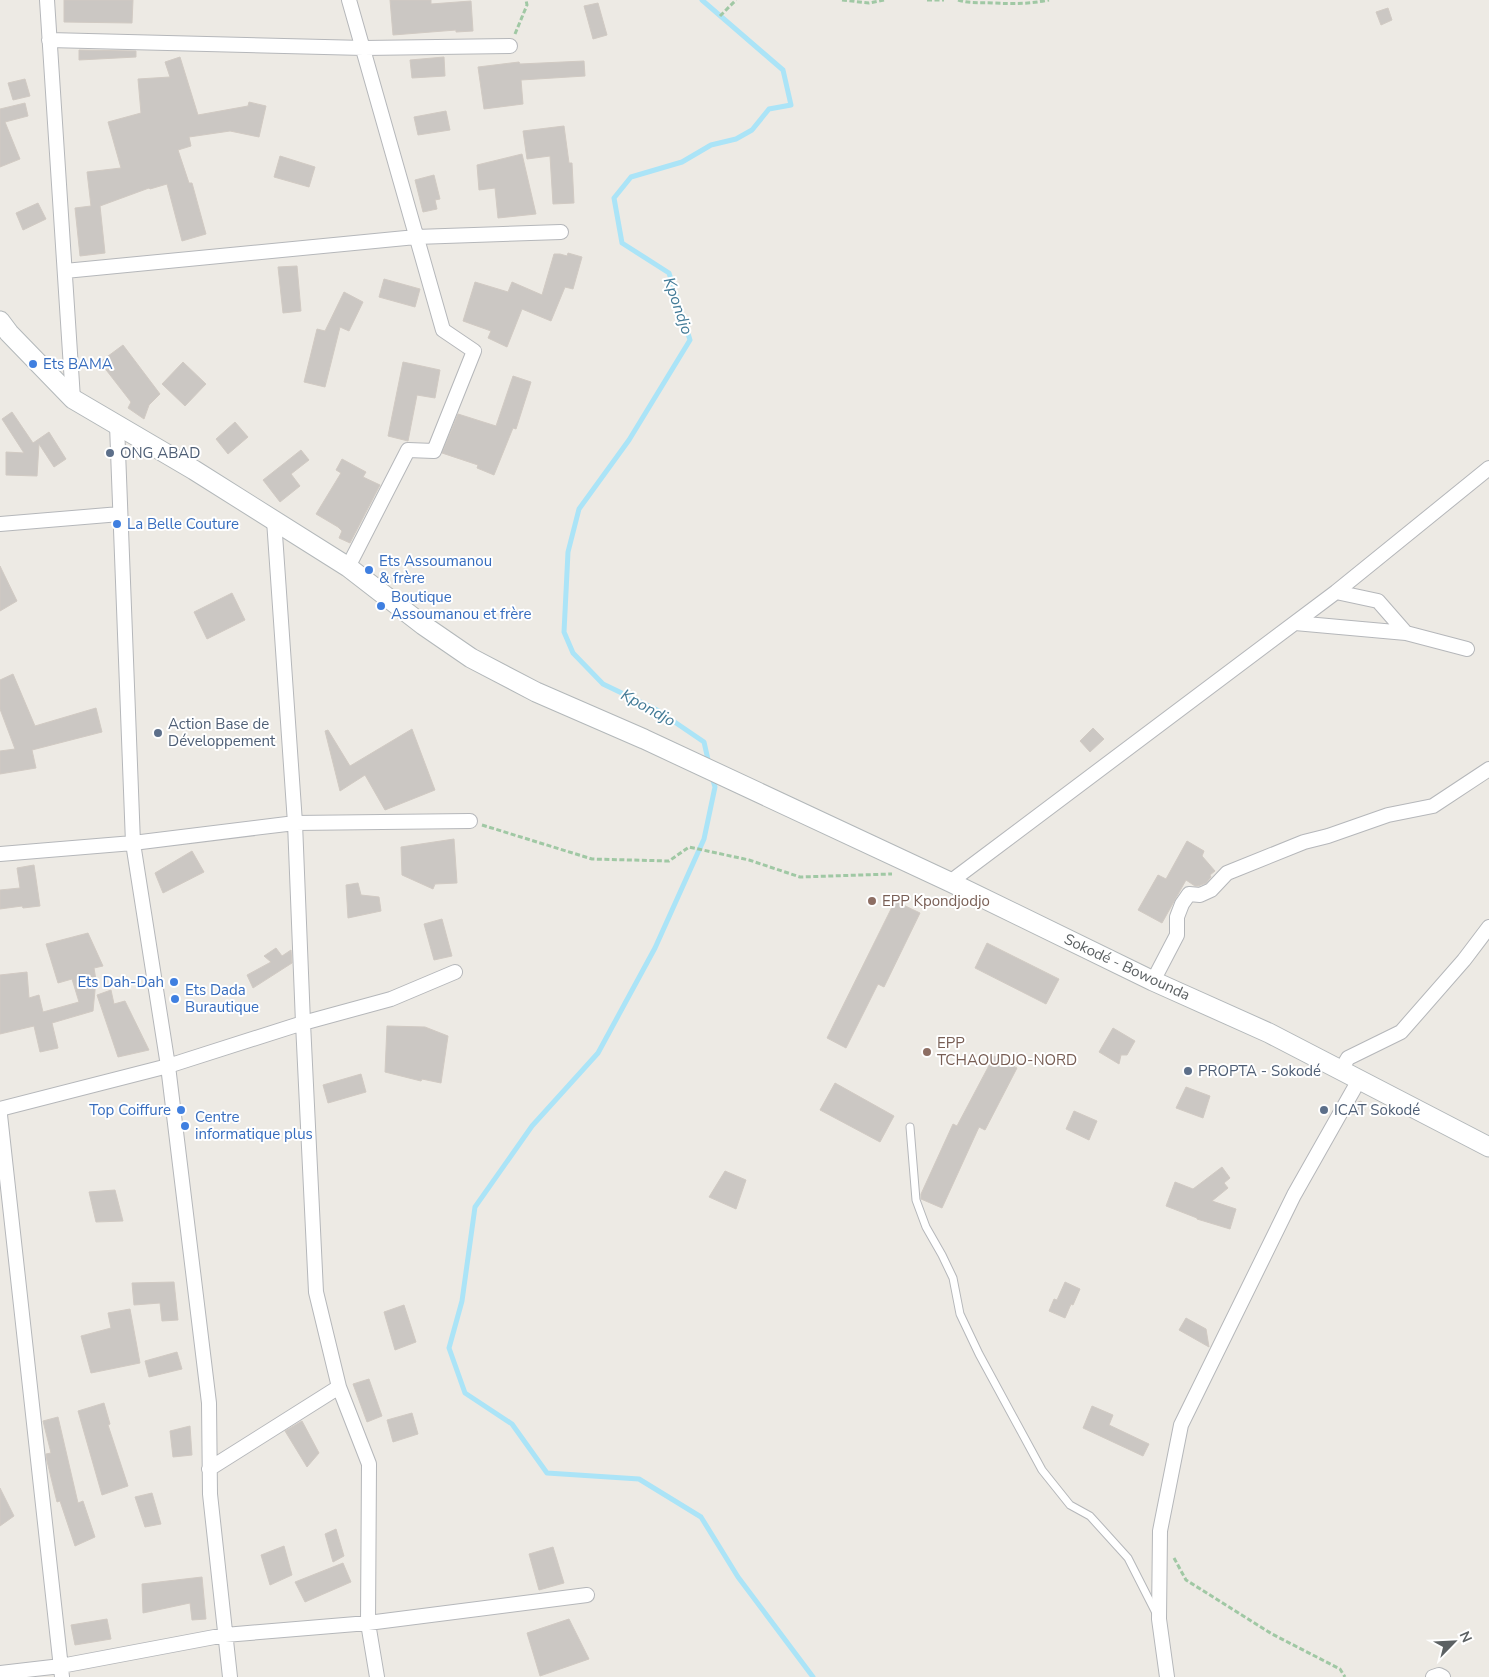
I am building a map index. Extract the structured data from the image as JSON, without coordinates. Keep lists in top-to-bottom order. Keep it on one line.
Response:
{"streets":{"main road":["Sokodé - Bowounda"]},"water":["Kpondjo"],"places":["Ets BAMA","ONG ABAD","La Belle Couture","Ets Assoumanou & frère","Boutique Assoumanou et frère","Action Base de Développement","EPP Kpondjodjo","Ets Dah-Dah","Ets Dada Burautique","EPP TCHAOUDJO-NORD","PROPTA - Sokodé","Top Coiffure","ICAT Sokodé","Centre informatique plus"],"north":"top right"}
